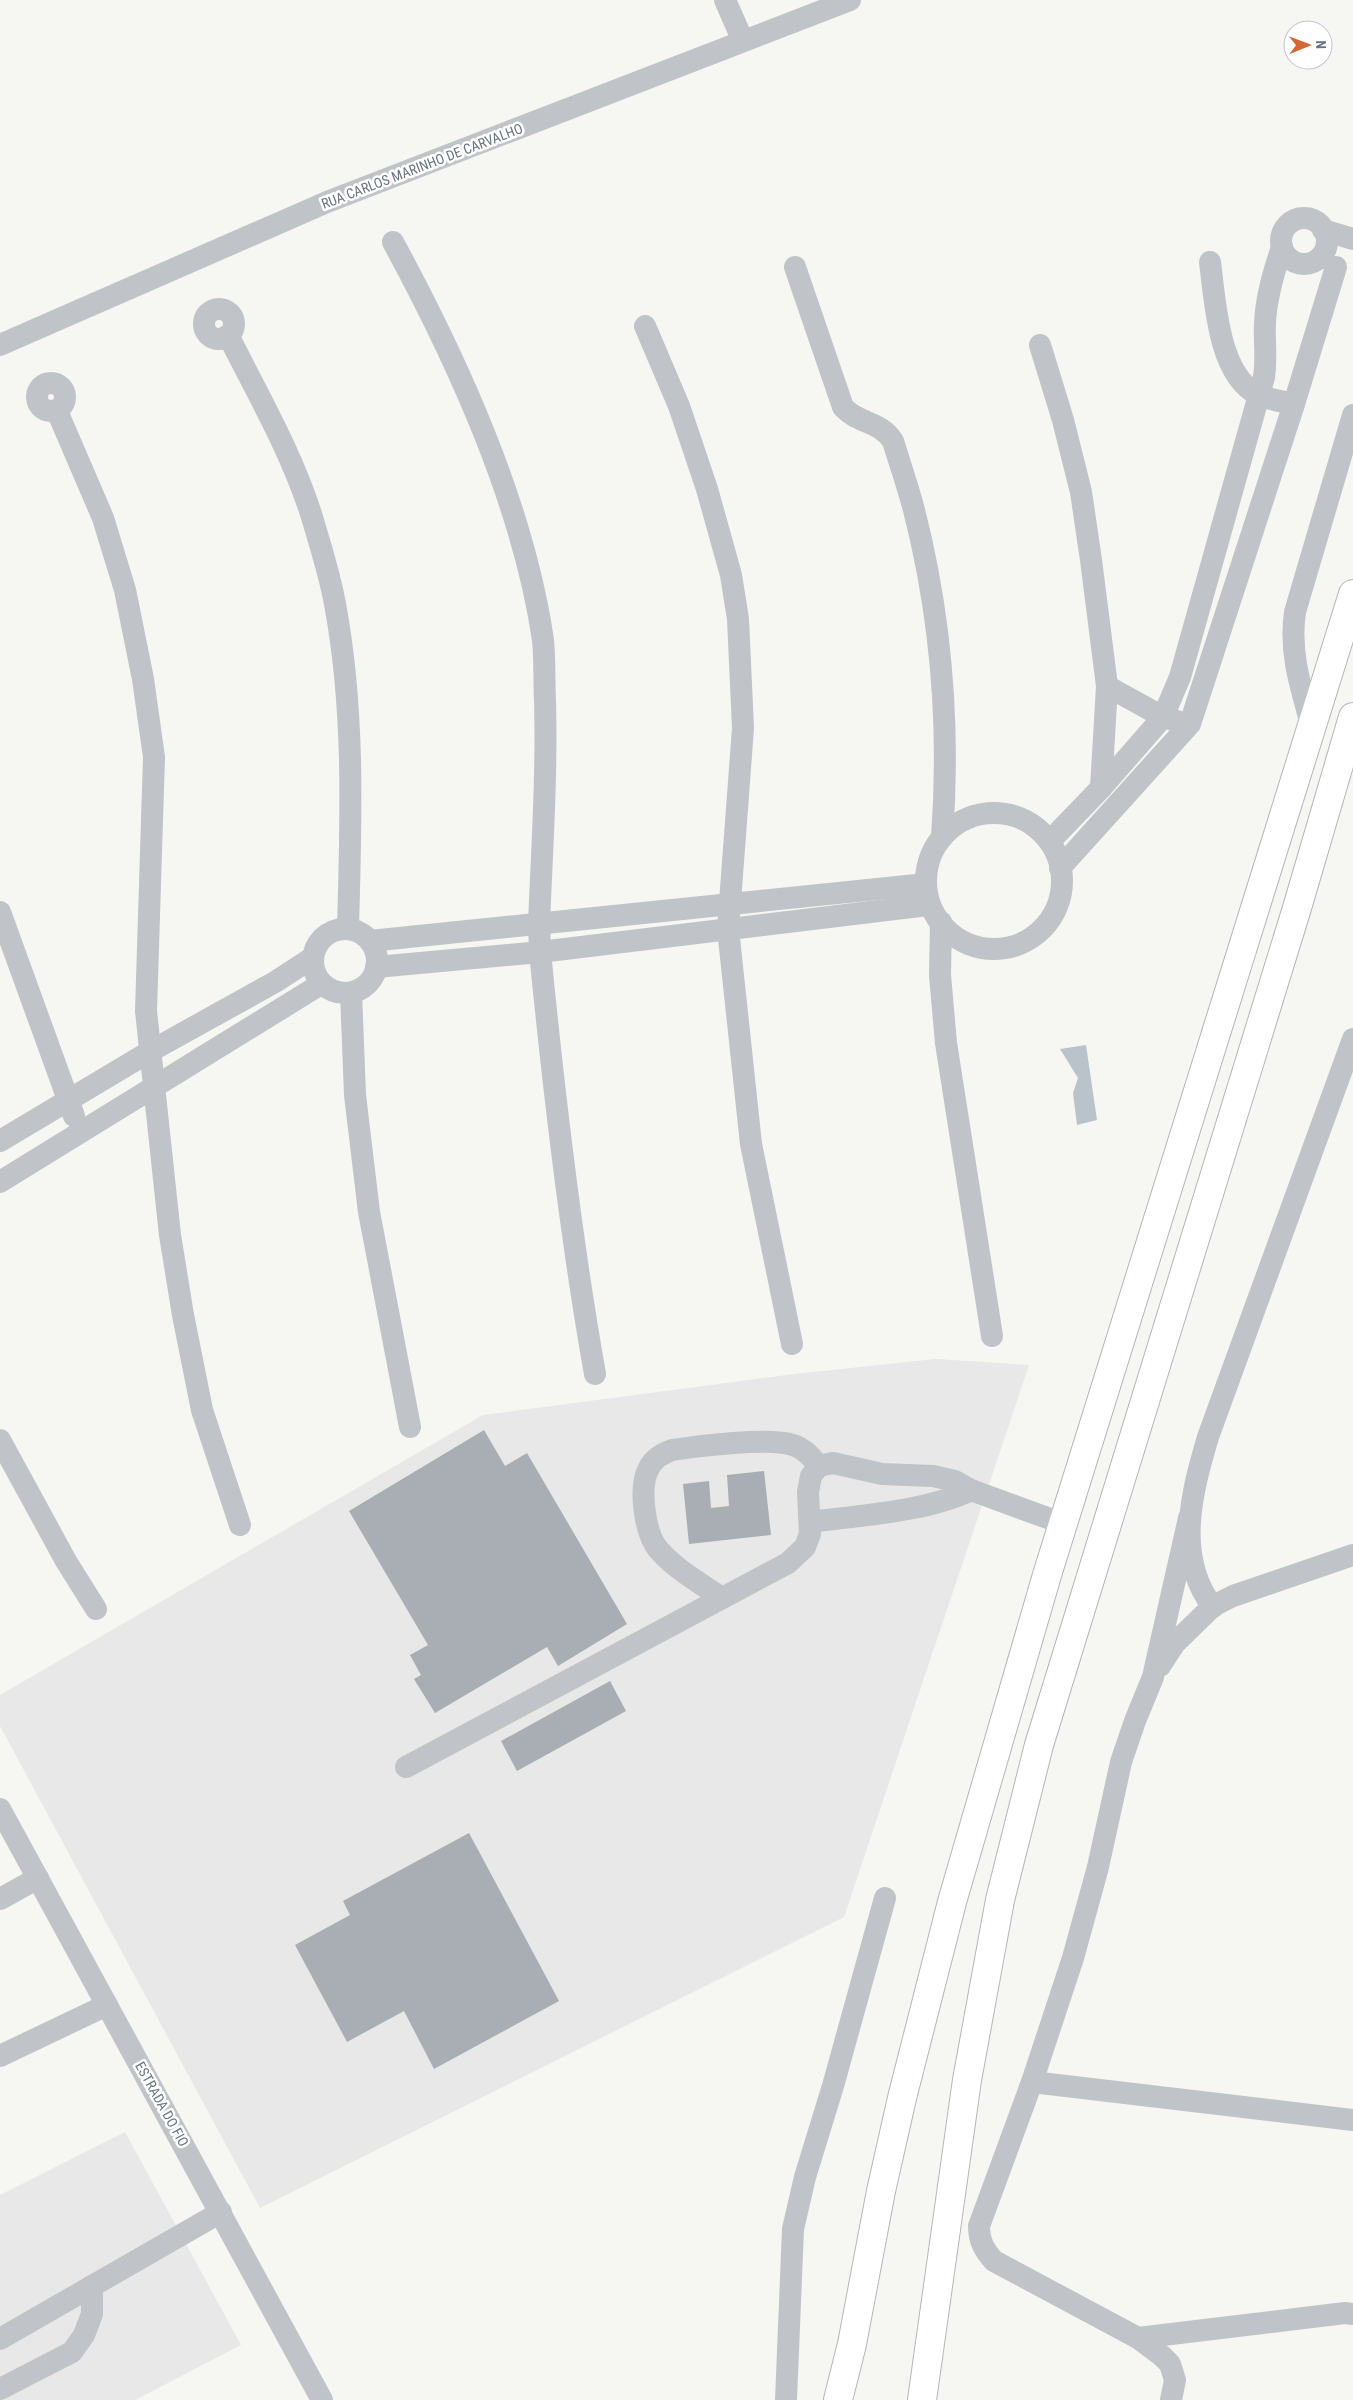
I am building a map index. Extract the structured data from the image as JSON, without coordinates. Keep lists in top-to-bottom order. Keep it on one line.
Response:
{"streets":{"street":["RUA CARLOS MARINHO DE CARVALHO","ESTRADA DO FIO"]},"north":"right"}
